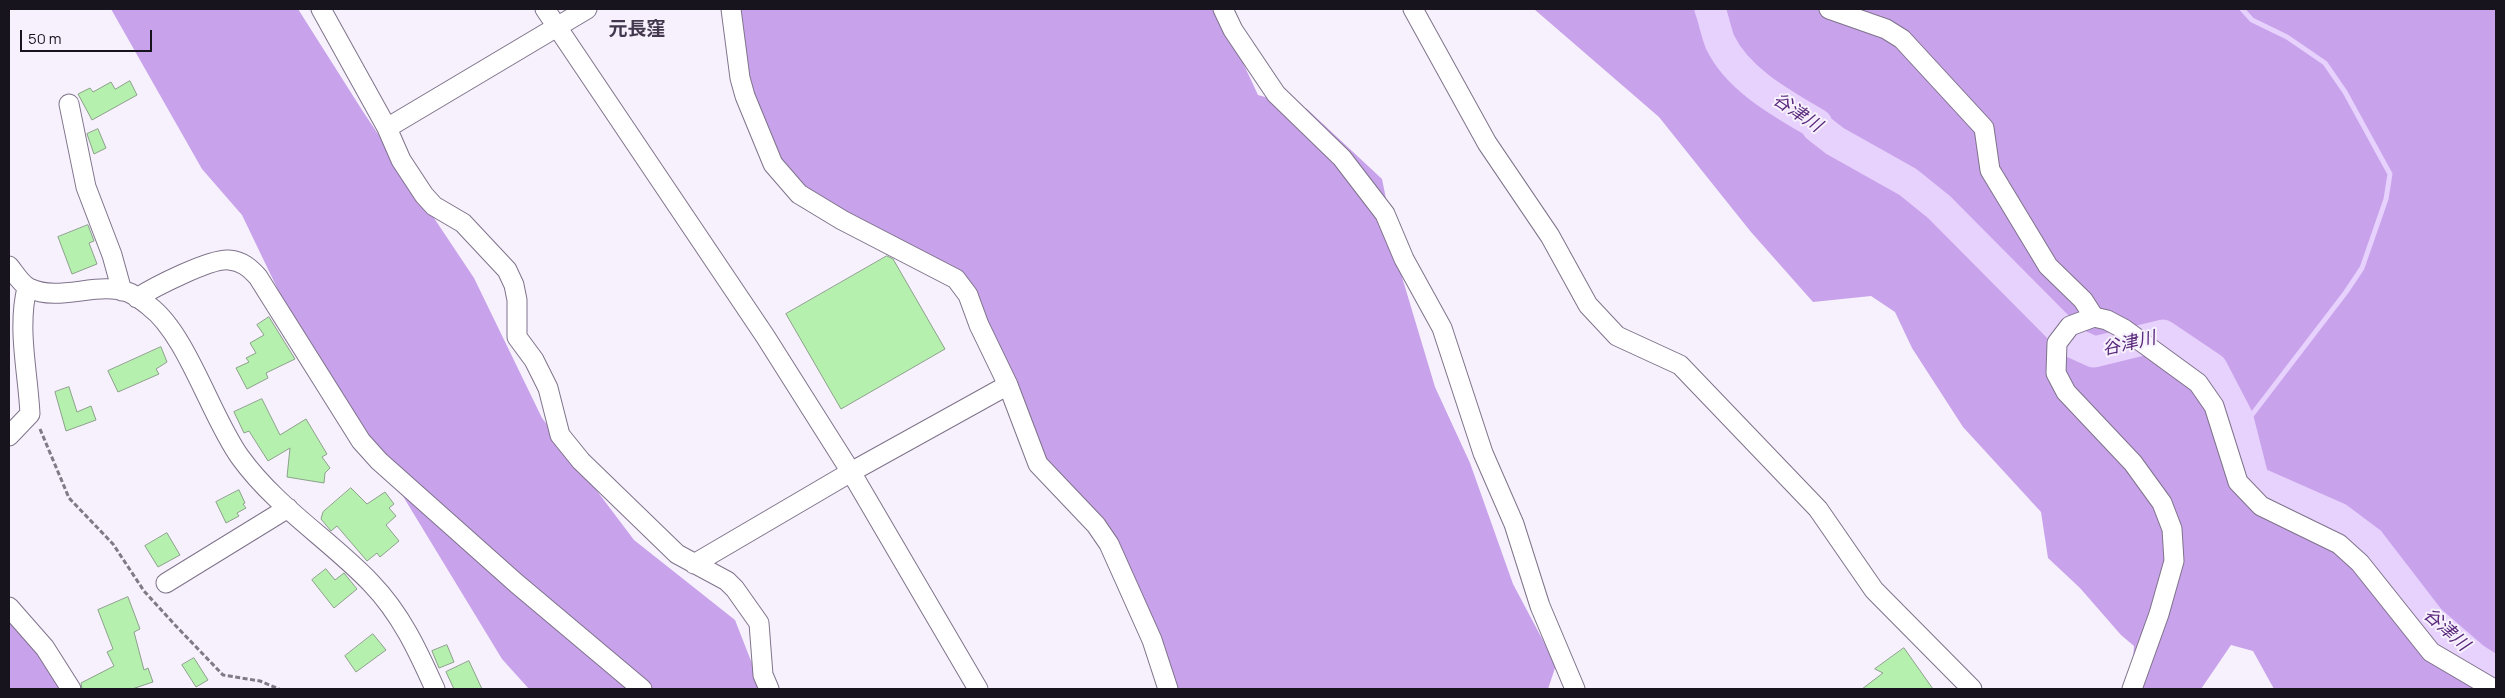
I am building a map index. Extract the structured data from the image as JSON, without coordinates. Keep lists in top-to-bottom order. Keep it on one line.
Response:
{"districts":["元長窪"],"water":["谷津川"],"scale_bar":"50 m"}
